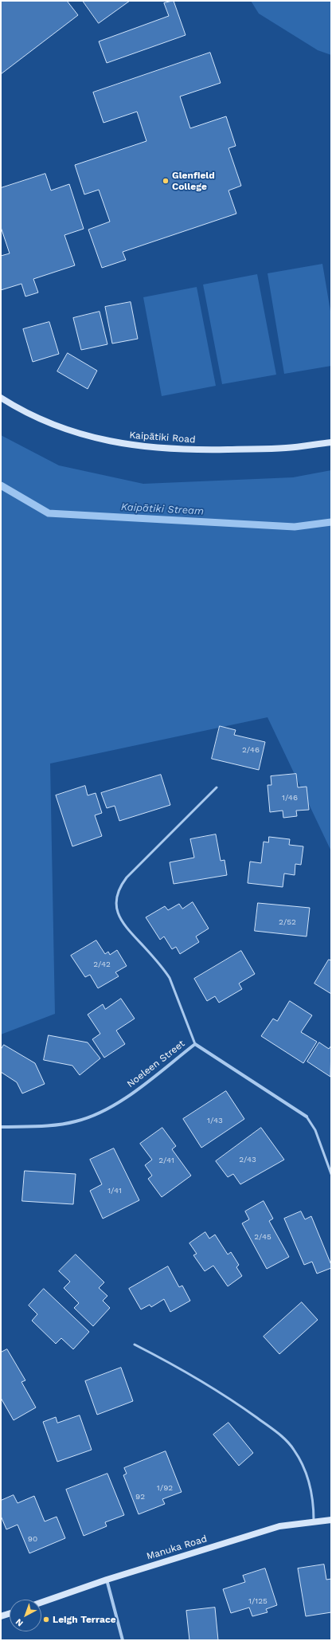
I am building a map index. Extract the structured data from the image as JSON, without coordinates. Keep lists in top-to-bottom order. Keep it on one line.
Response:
{"streets":{"main road":["Kaipātiki Road","Manuka Road"],"street":["Noeleen Street"]},"water":["Kaipātiki Stream"],"places":["Glenfield College","Leigh Terrace"],"house_numbers":["2/46","1/46","2/52","2/42","1/43","2/43","2/41","1/41","2/45","1/92","92","90","1/125"],"north":"bottom left"}
